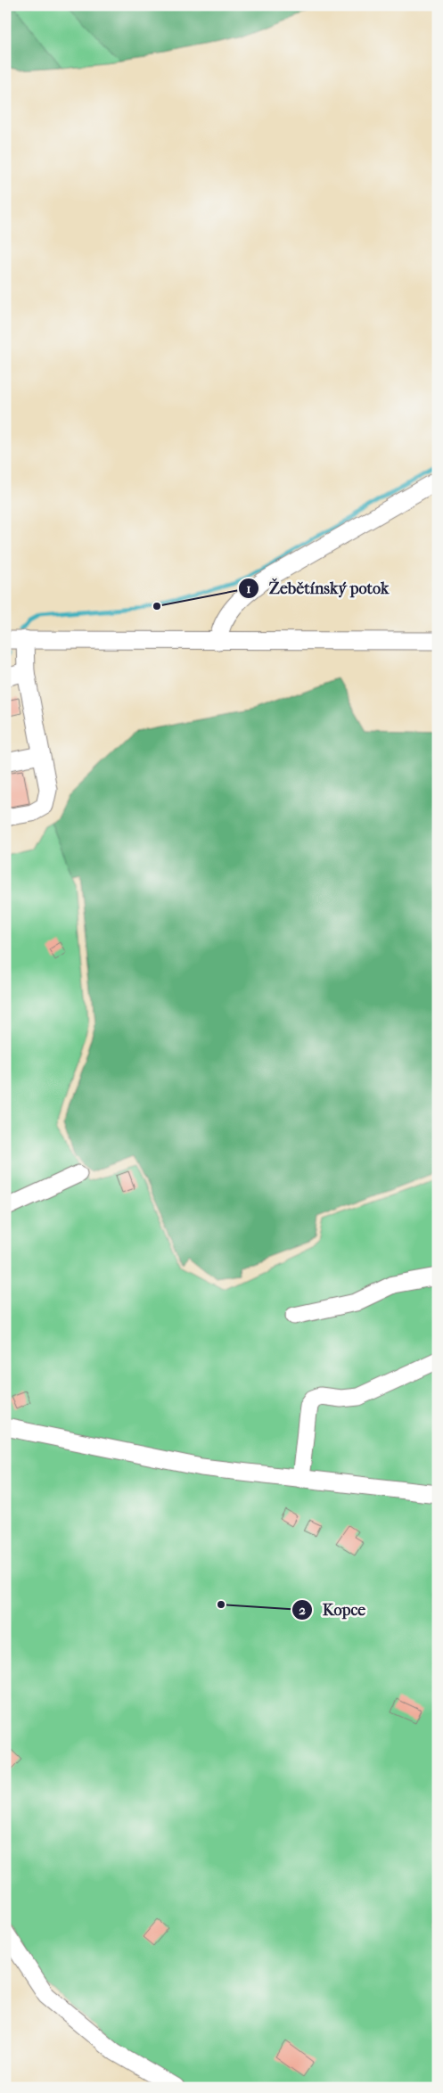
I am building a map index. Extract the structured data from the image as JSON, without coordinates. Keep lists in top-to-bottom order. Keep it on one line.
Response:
{"places":["Žebětínský potok","Kopce"]}
